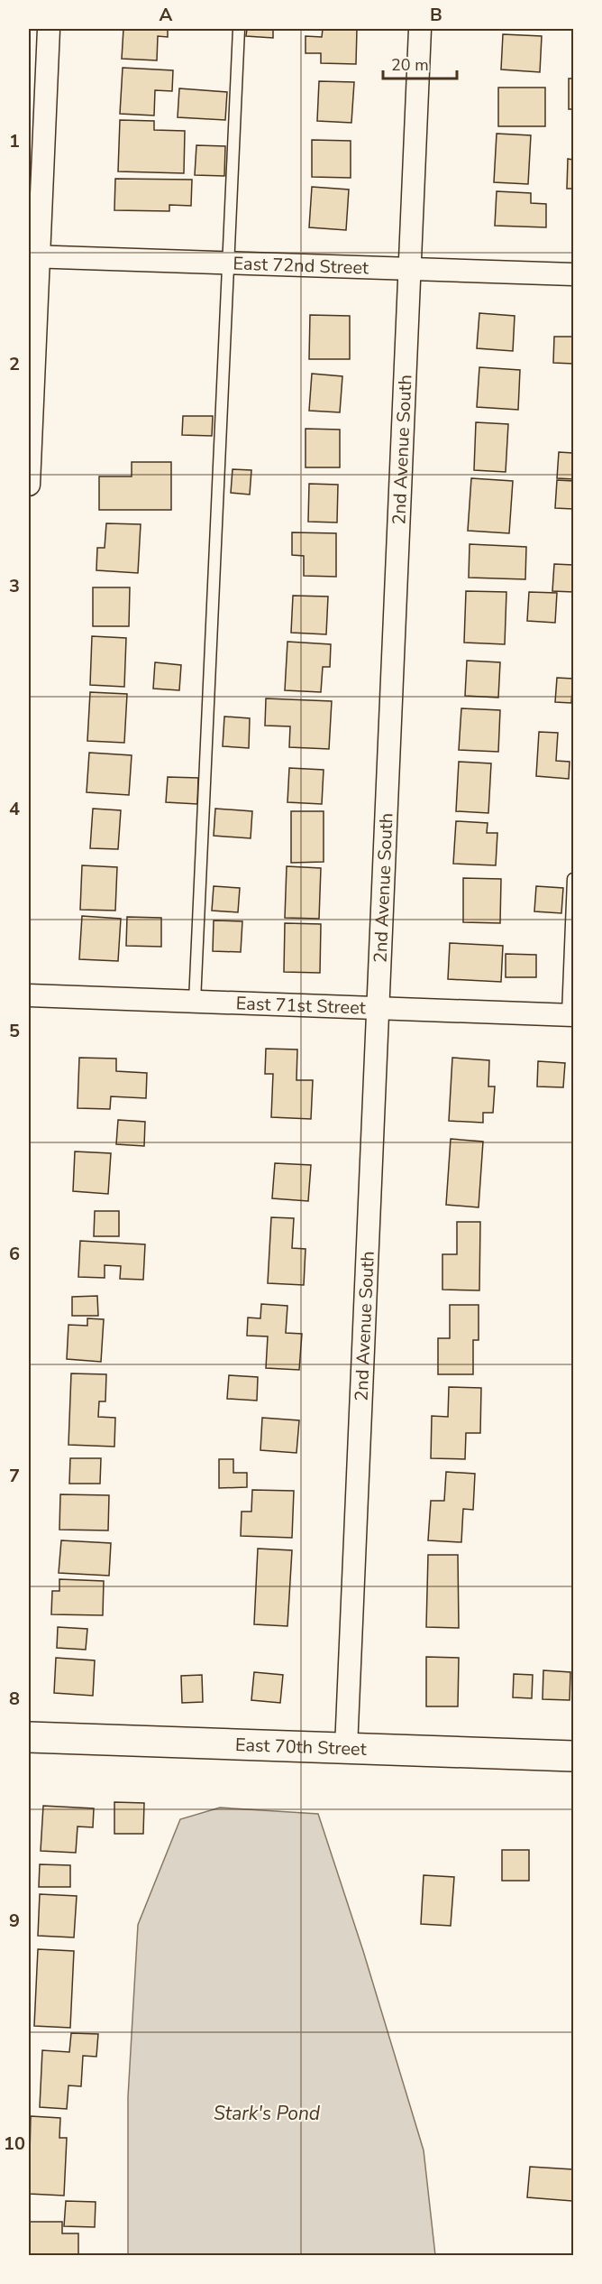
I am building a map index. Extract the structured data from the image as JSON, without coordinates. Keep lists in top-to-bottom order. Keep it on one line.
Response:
{"streets":{"street":["East 72nd Street","2nd Avenue South","East 71st Street","East 70th Street"]},"crossings":[["East 72nd Street","2nd Avenue South"],["2nd Avenue South","East 71st Street"],["2nd Avenue South","East 70th Street"]],"water":["Stark's Pond"],"scale_bar":"20 m","grid":{"columns":["A","B"],"rows":["1","2","3","4","5","6","7","8","9","10"]}}
